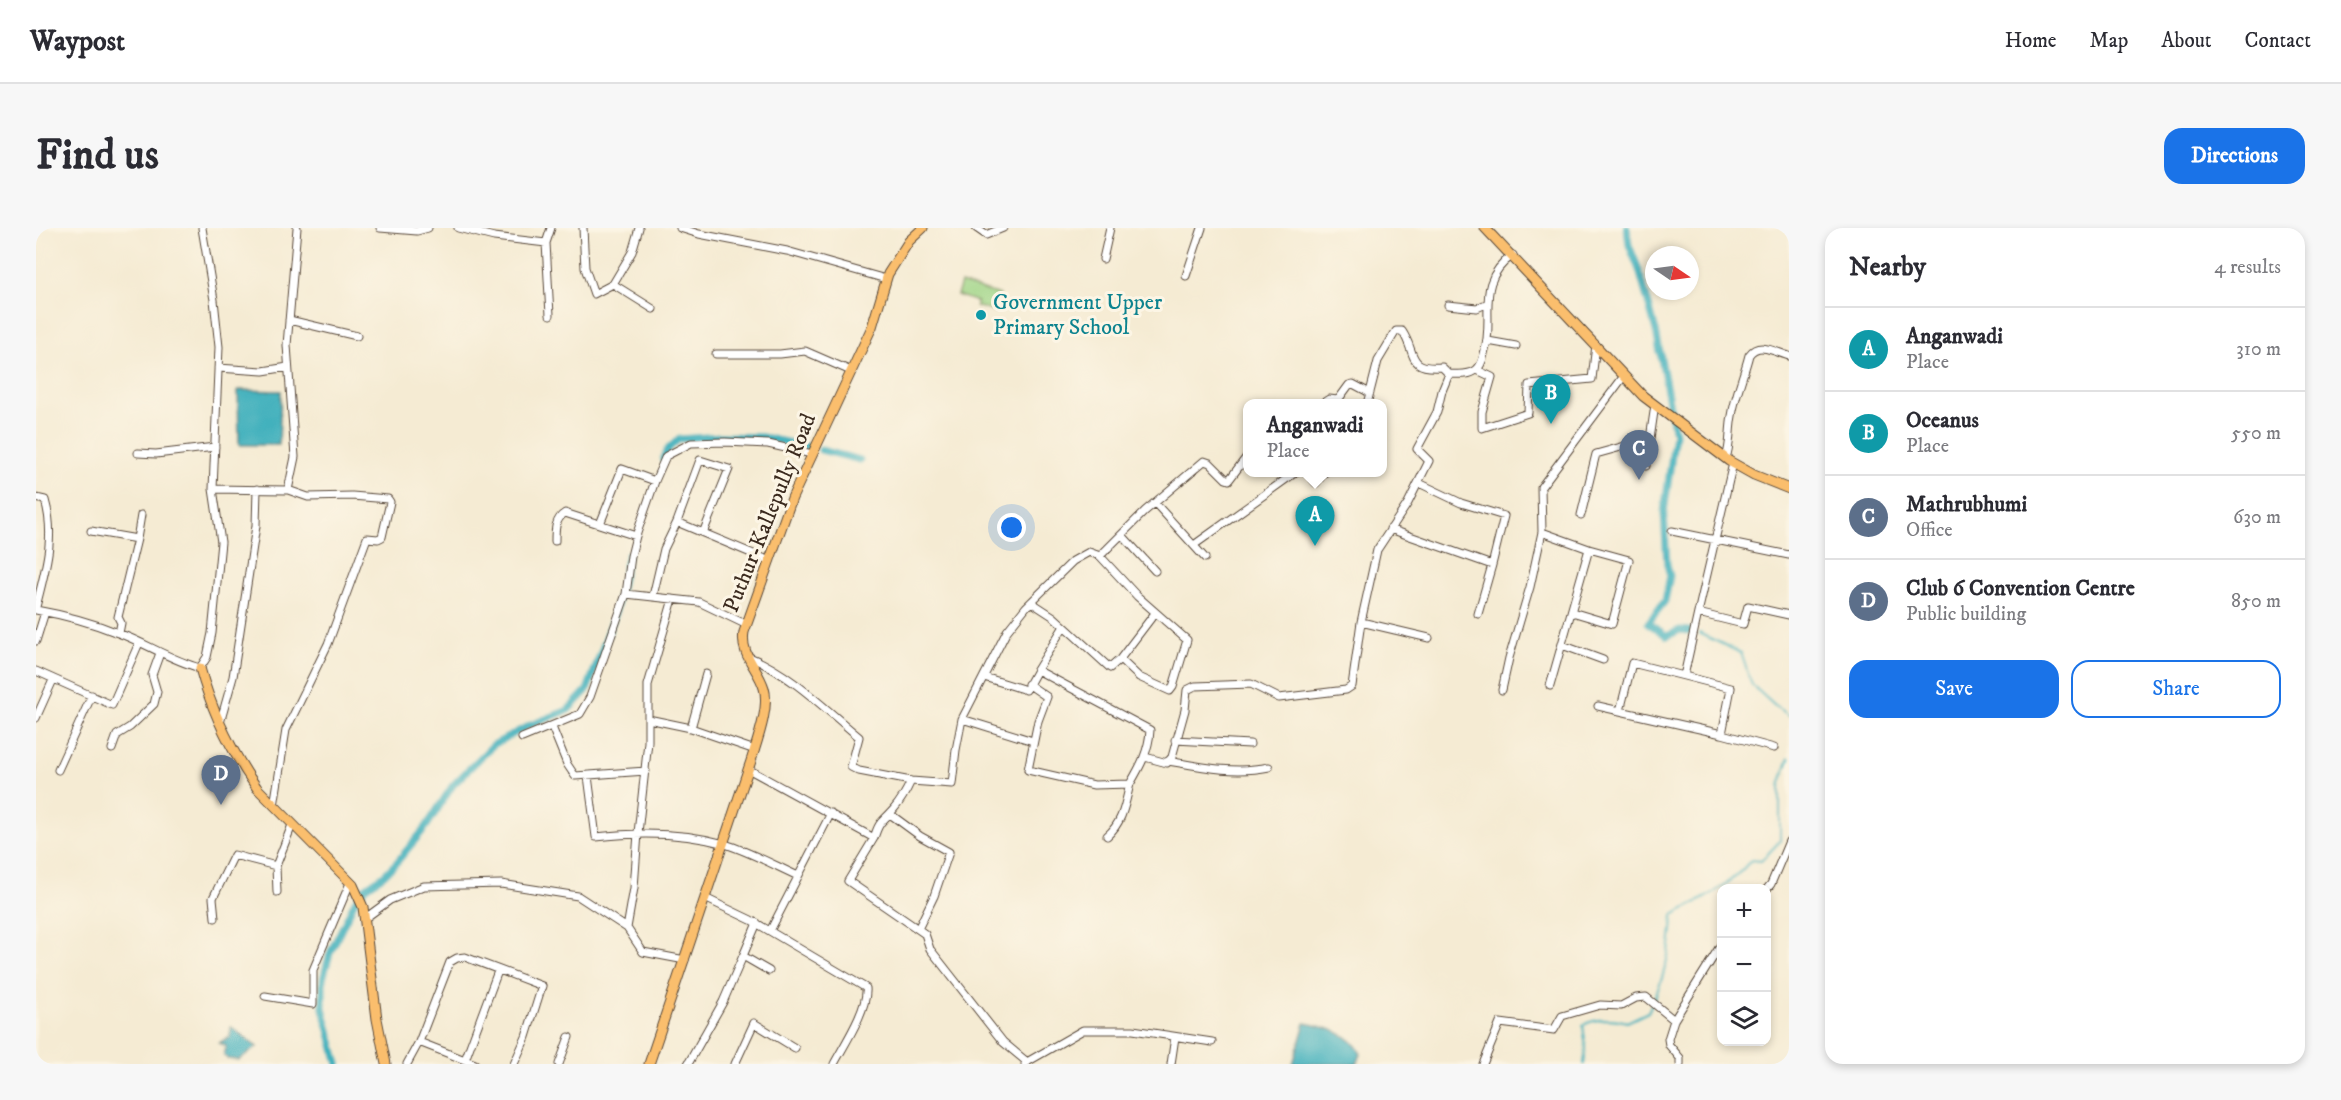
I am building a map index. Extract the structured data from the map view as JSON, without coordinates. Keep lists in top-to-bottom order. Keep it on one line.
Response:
{"streets":{"main road":["Puthur-Kallepully Road"]},"places":["Government Upper Primary School"],"north":"right","page":{"header":"Waypost","nav":["Home","Map","About","Contact"],"buttons":["Directions",["Save","Share"]],"title":"Find us","heading":["Nearby","4 results"],"list":[{"mark":"A","name":"Anganwadi","note":"Place","value":"310 m"},{"mark":"B","name":"Oceanus","note":"Place","value":"550 m"},{"mark":"C","name":"Mathrubhumi","note":"Office","value":"630 m"},{"mark":"D","name":"Club 6 Convention Centre","note":"Public building","value":"850 m"}],"pins":["B","C","A","D"],"popup":["Anganwadi","Place"],"map_buttons":["+","−"]}}
